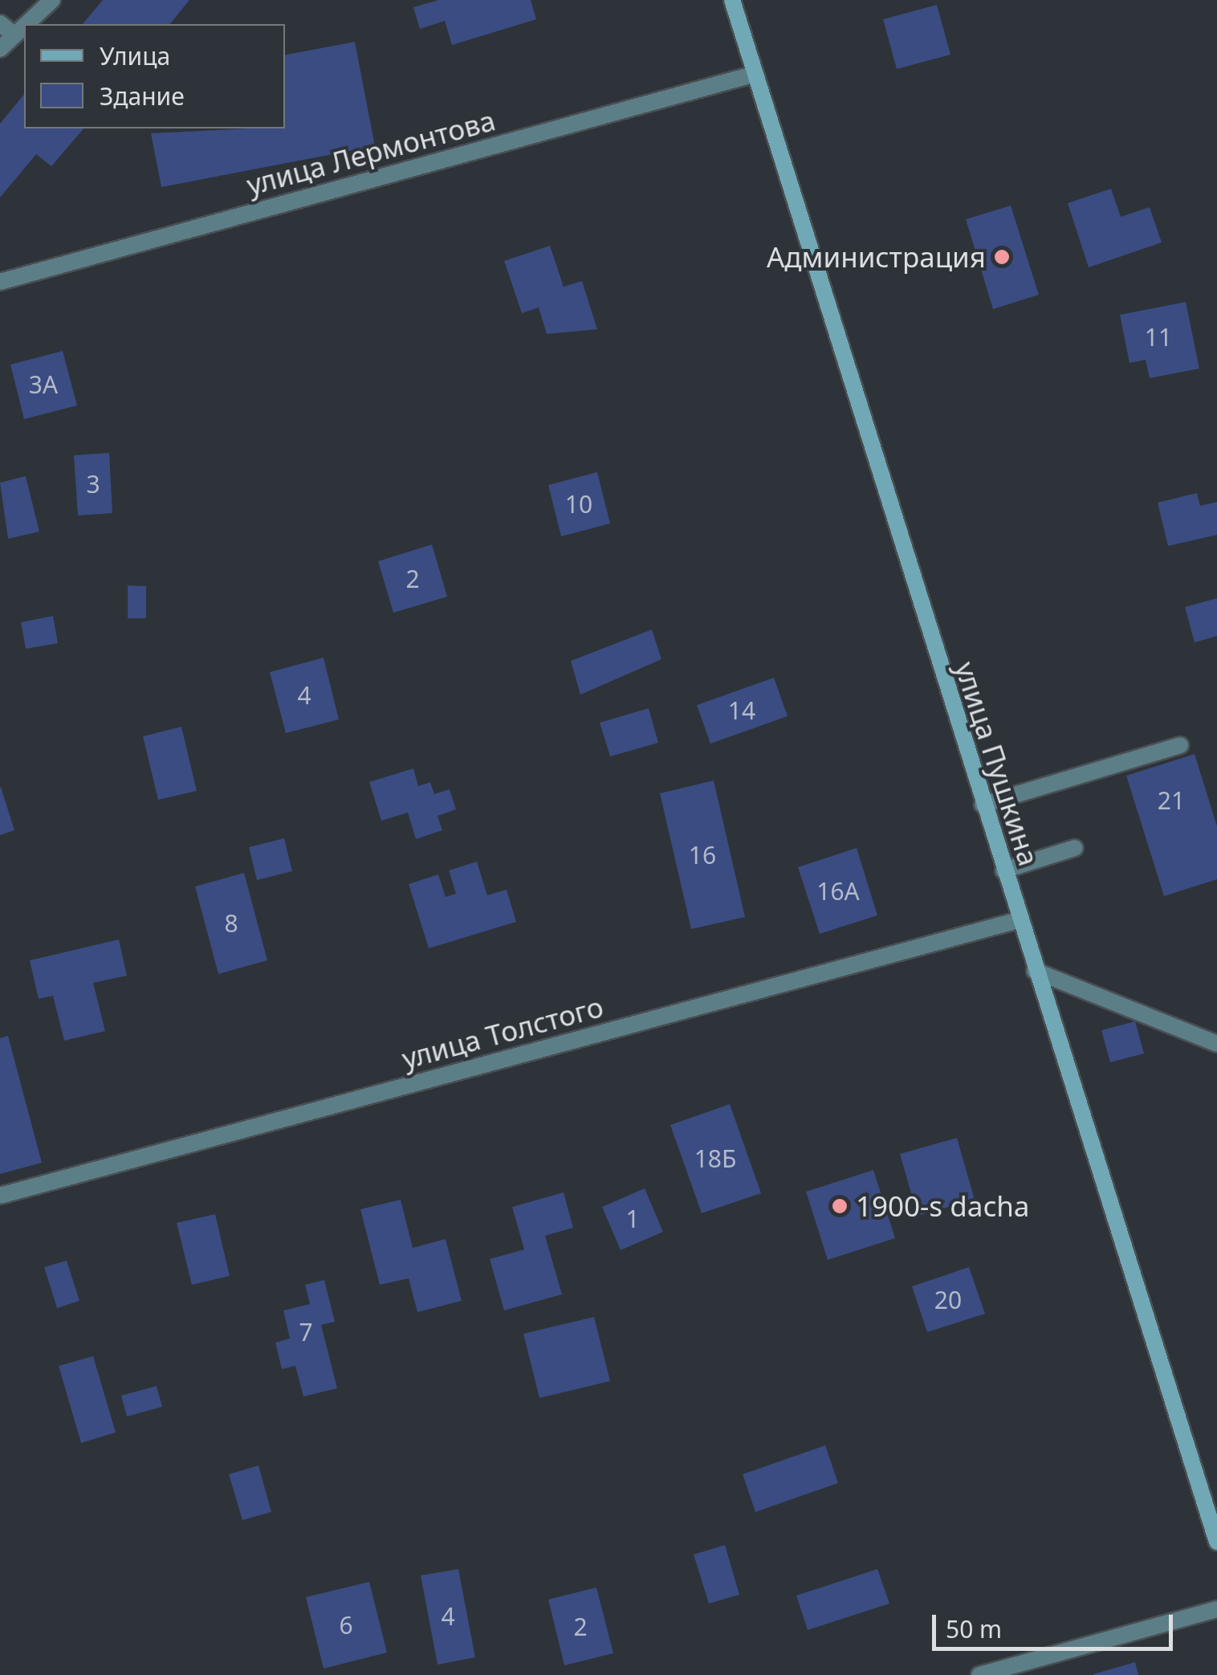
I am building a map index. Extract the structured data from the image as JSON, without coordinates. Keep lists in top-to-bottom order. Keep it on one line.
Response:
{"streets":{"main road":["улица Пушкина"],"street":["улица Лермонтова","улица Толстого"]},"crossings":[["улица Лермонтова","улица Пушкина"],["улица Пушкина","улица Толстого"]],"places":["Администрация","1900-s dacha"],"house_numbers":["11","3А","3","10","2","4","14","21","16","16А","8","18Б","1","20","7","4","6","2"],"legend":["Улица","Здание"],"scale_bar":"50 m"}
